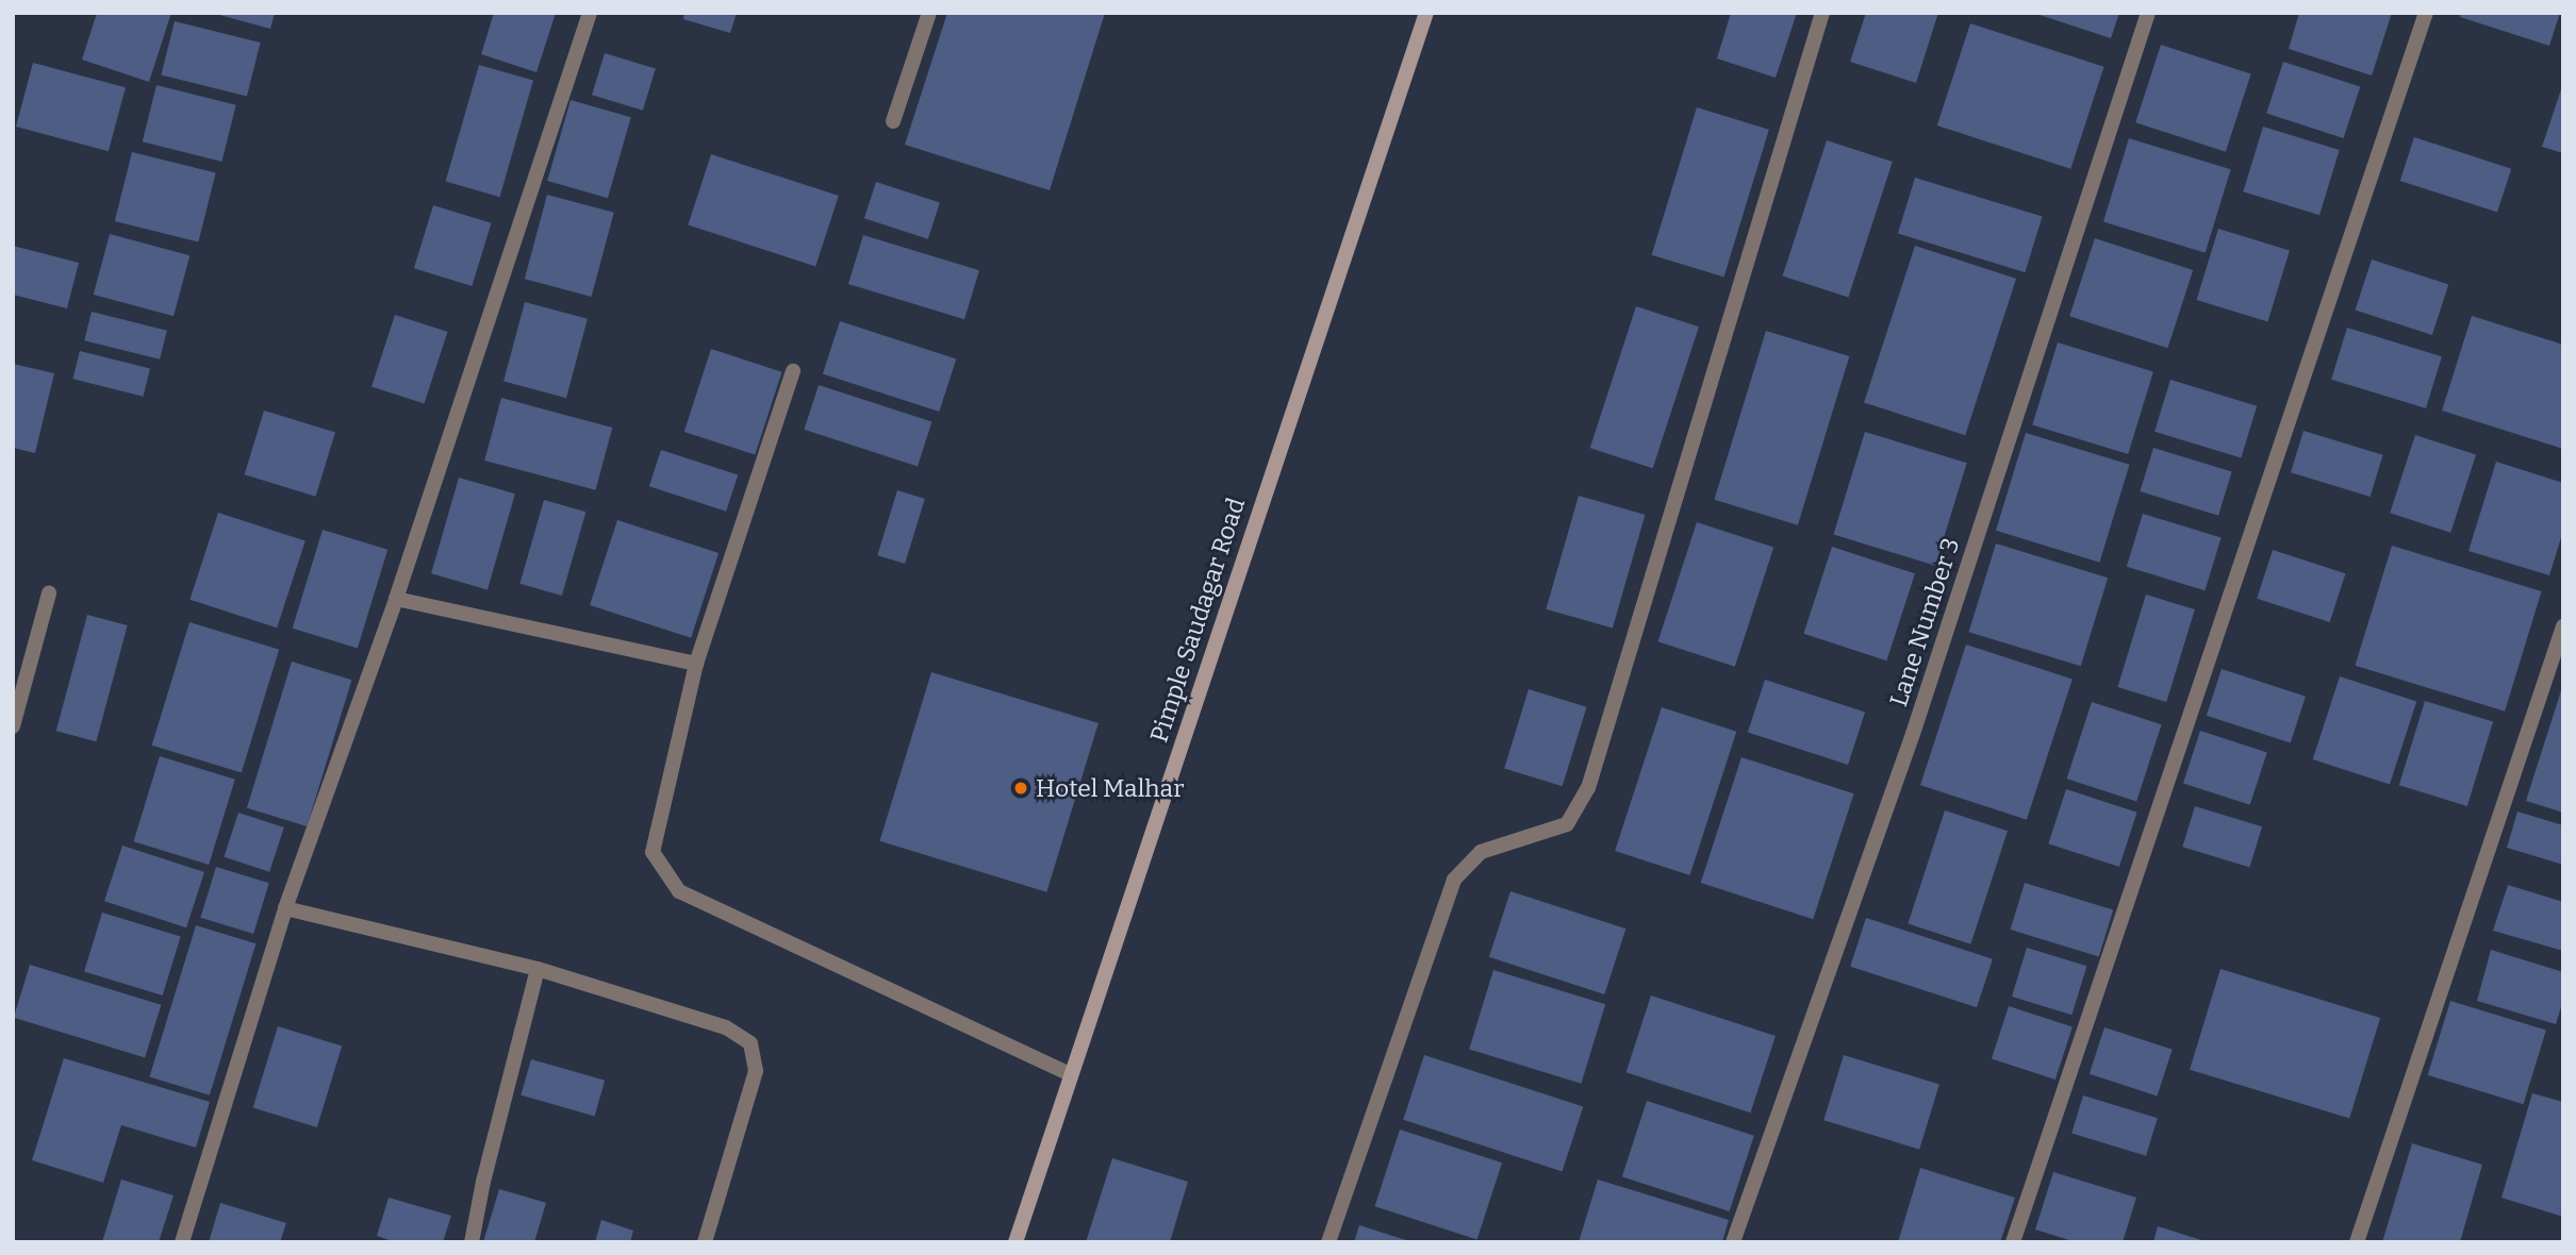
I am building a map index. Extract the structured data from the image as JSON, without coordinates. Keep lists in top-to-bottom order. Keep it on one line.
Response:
{"streets":{"street":["Pimple Saudagar Road","Lane Number 3"]},"places":["Hotel Malhar"]}
